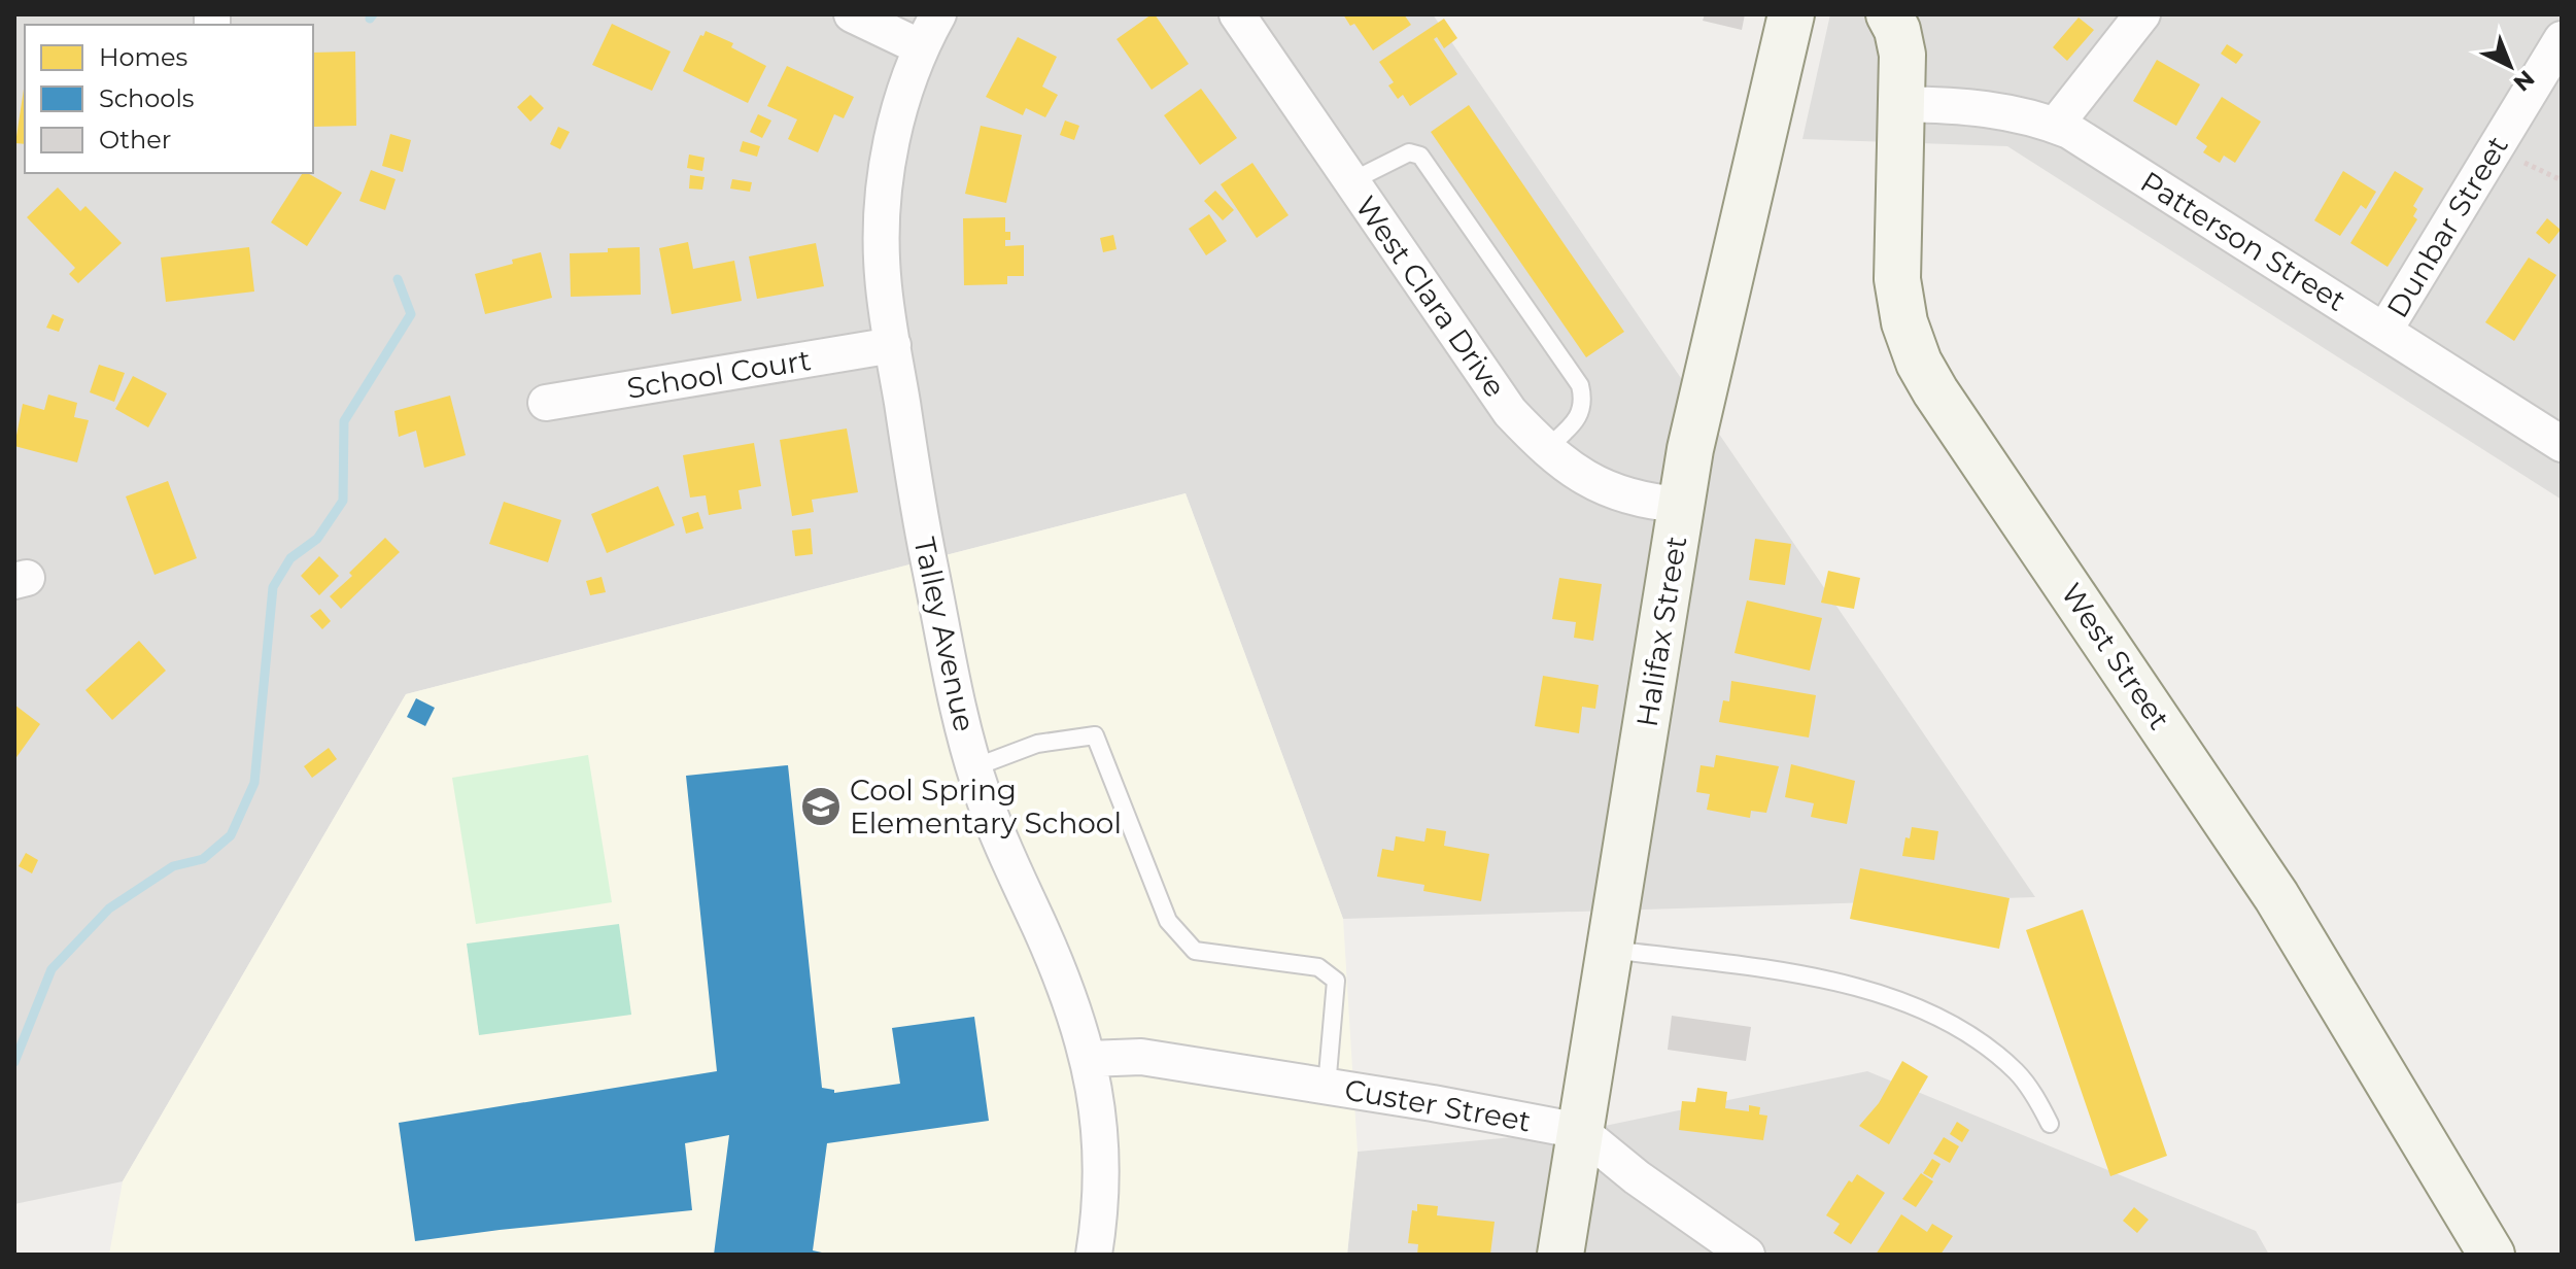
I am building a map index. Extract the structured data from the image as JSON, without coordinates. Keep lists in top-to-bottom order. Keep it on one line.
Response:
{"streets":{"street":["Dunbar Street","Patterson Street","West Clara Drive","School Court","Halifax Street","Talley Avenue","West Street","Custer Street"]},"crossings":[["Dunbar Street","Patterson Street"],["Patterson Street","West Street"],["West Clara Drive","Halifax Street"],["School Court","Talley Avenue"],["Halifax Street","Custer Street"],["Talley Avenue","Custer Street"]],"places":{"school or university":["Cool Spring Elementary School"]},"legend":["Homes","Schools","Other"],"north":"bottom right"}
